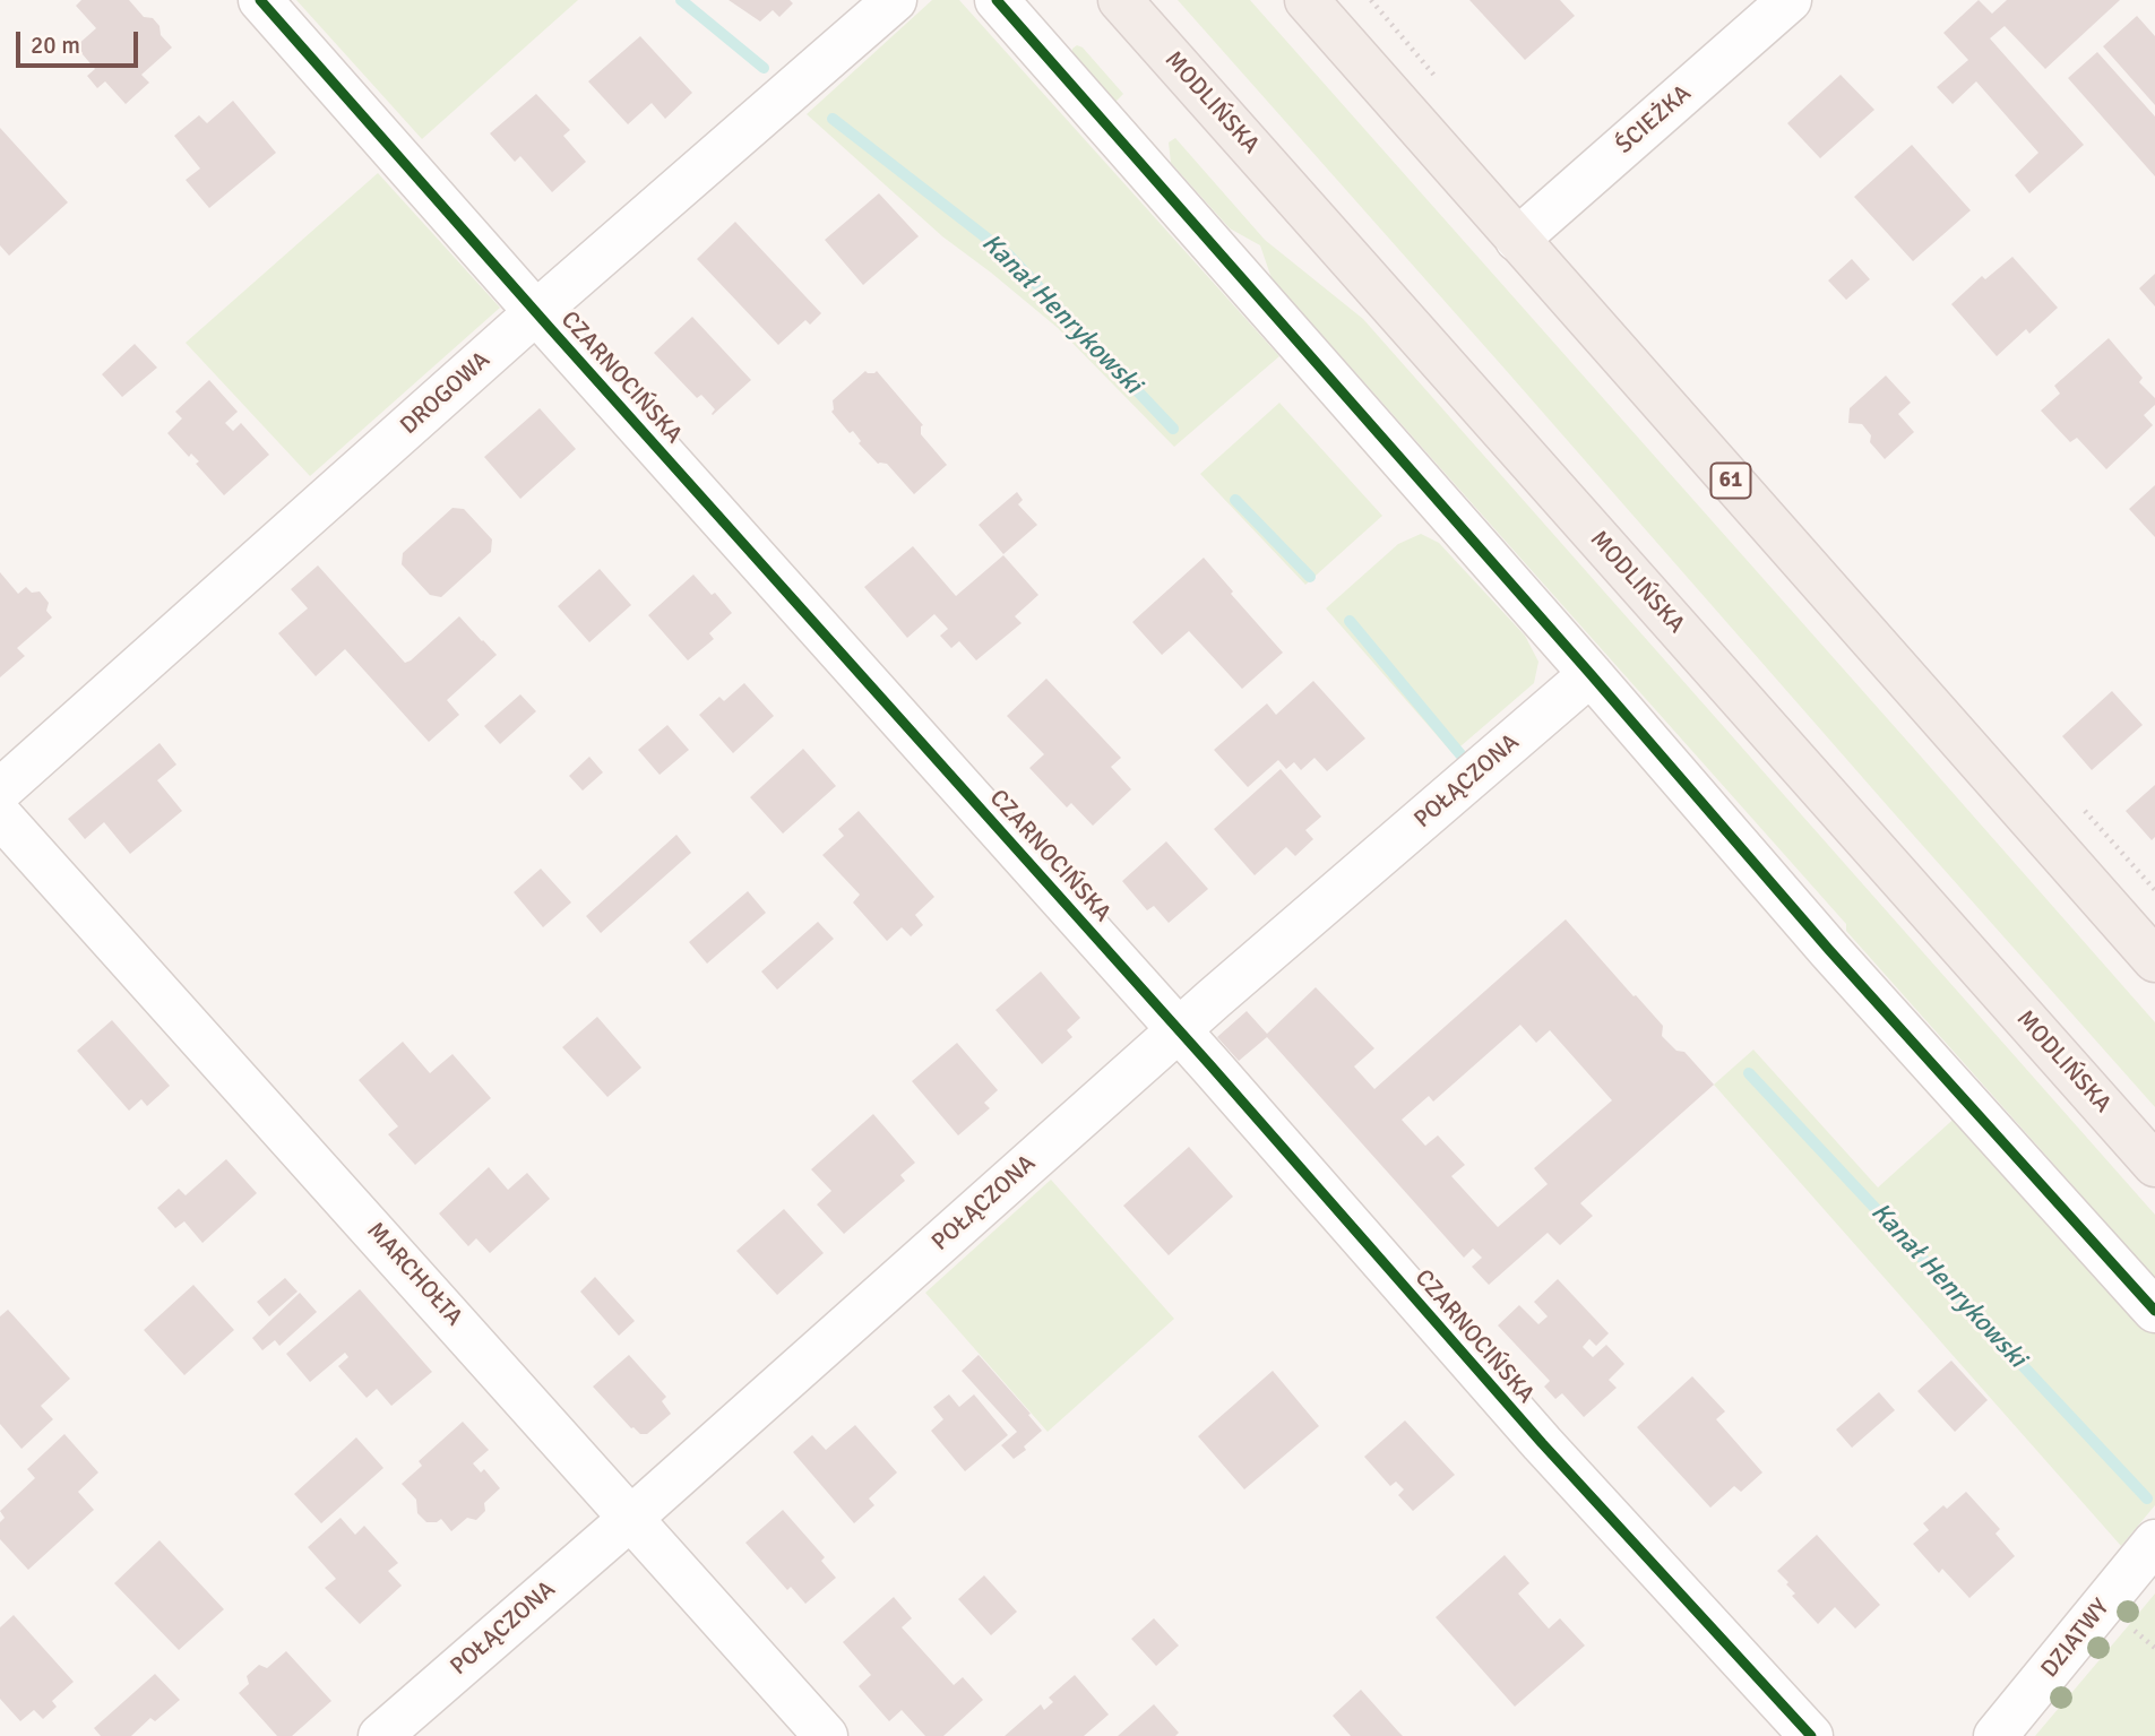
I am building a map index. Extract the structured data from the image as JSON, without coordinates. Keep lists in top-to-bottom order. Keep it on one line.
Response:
{"streets":{"main road":["MODLIŃSKA","61"],"street":["ŚCIEŻKA","CZARNOCIŃSKA","DROGOWA","POŁĄCZONA","MARCHOŁTA","DZIATWY"]},"crossings":[["ŚCIEŻKA","61"],["CZARNOCIŃSKA","DROGOWA"],["CZARNOCIŃSKA","POŁĄCZONA"],["POŁĄCZONA","MARCHOŁTA"]],"water":["Kanał Henrykowski"],"scale_bar":"20 m"}
